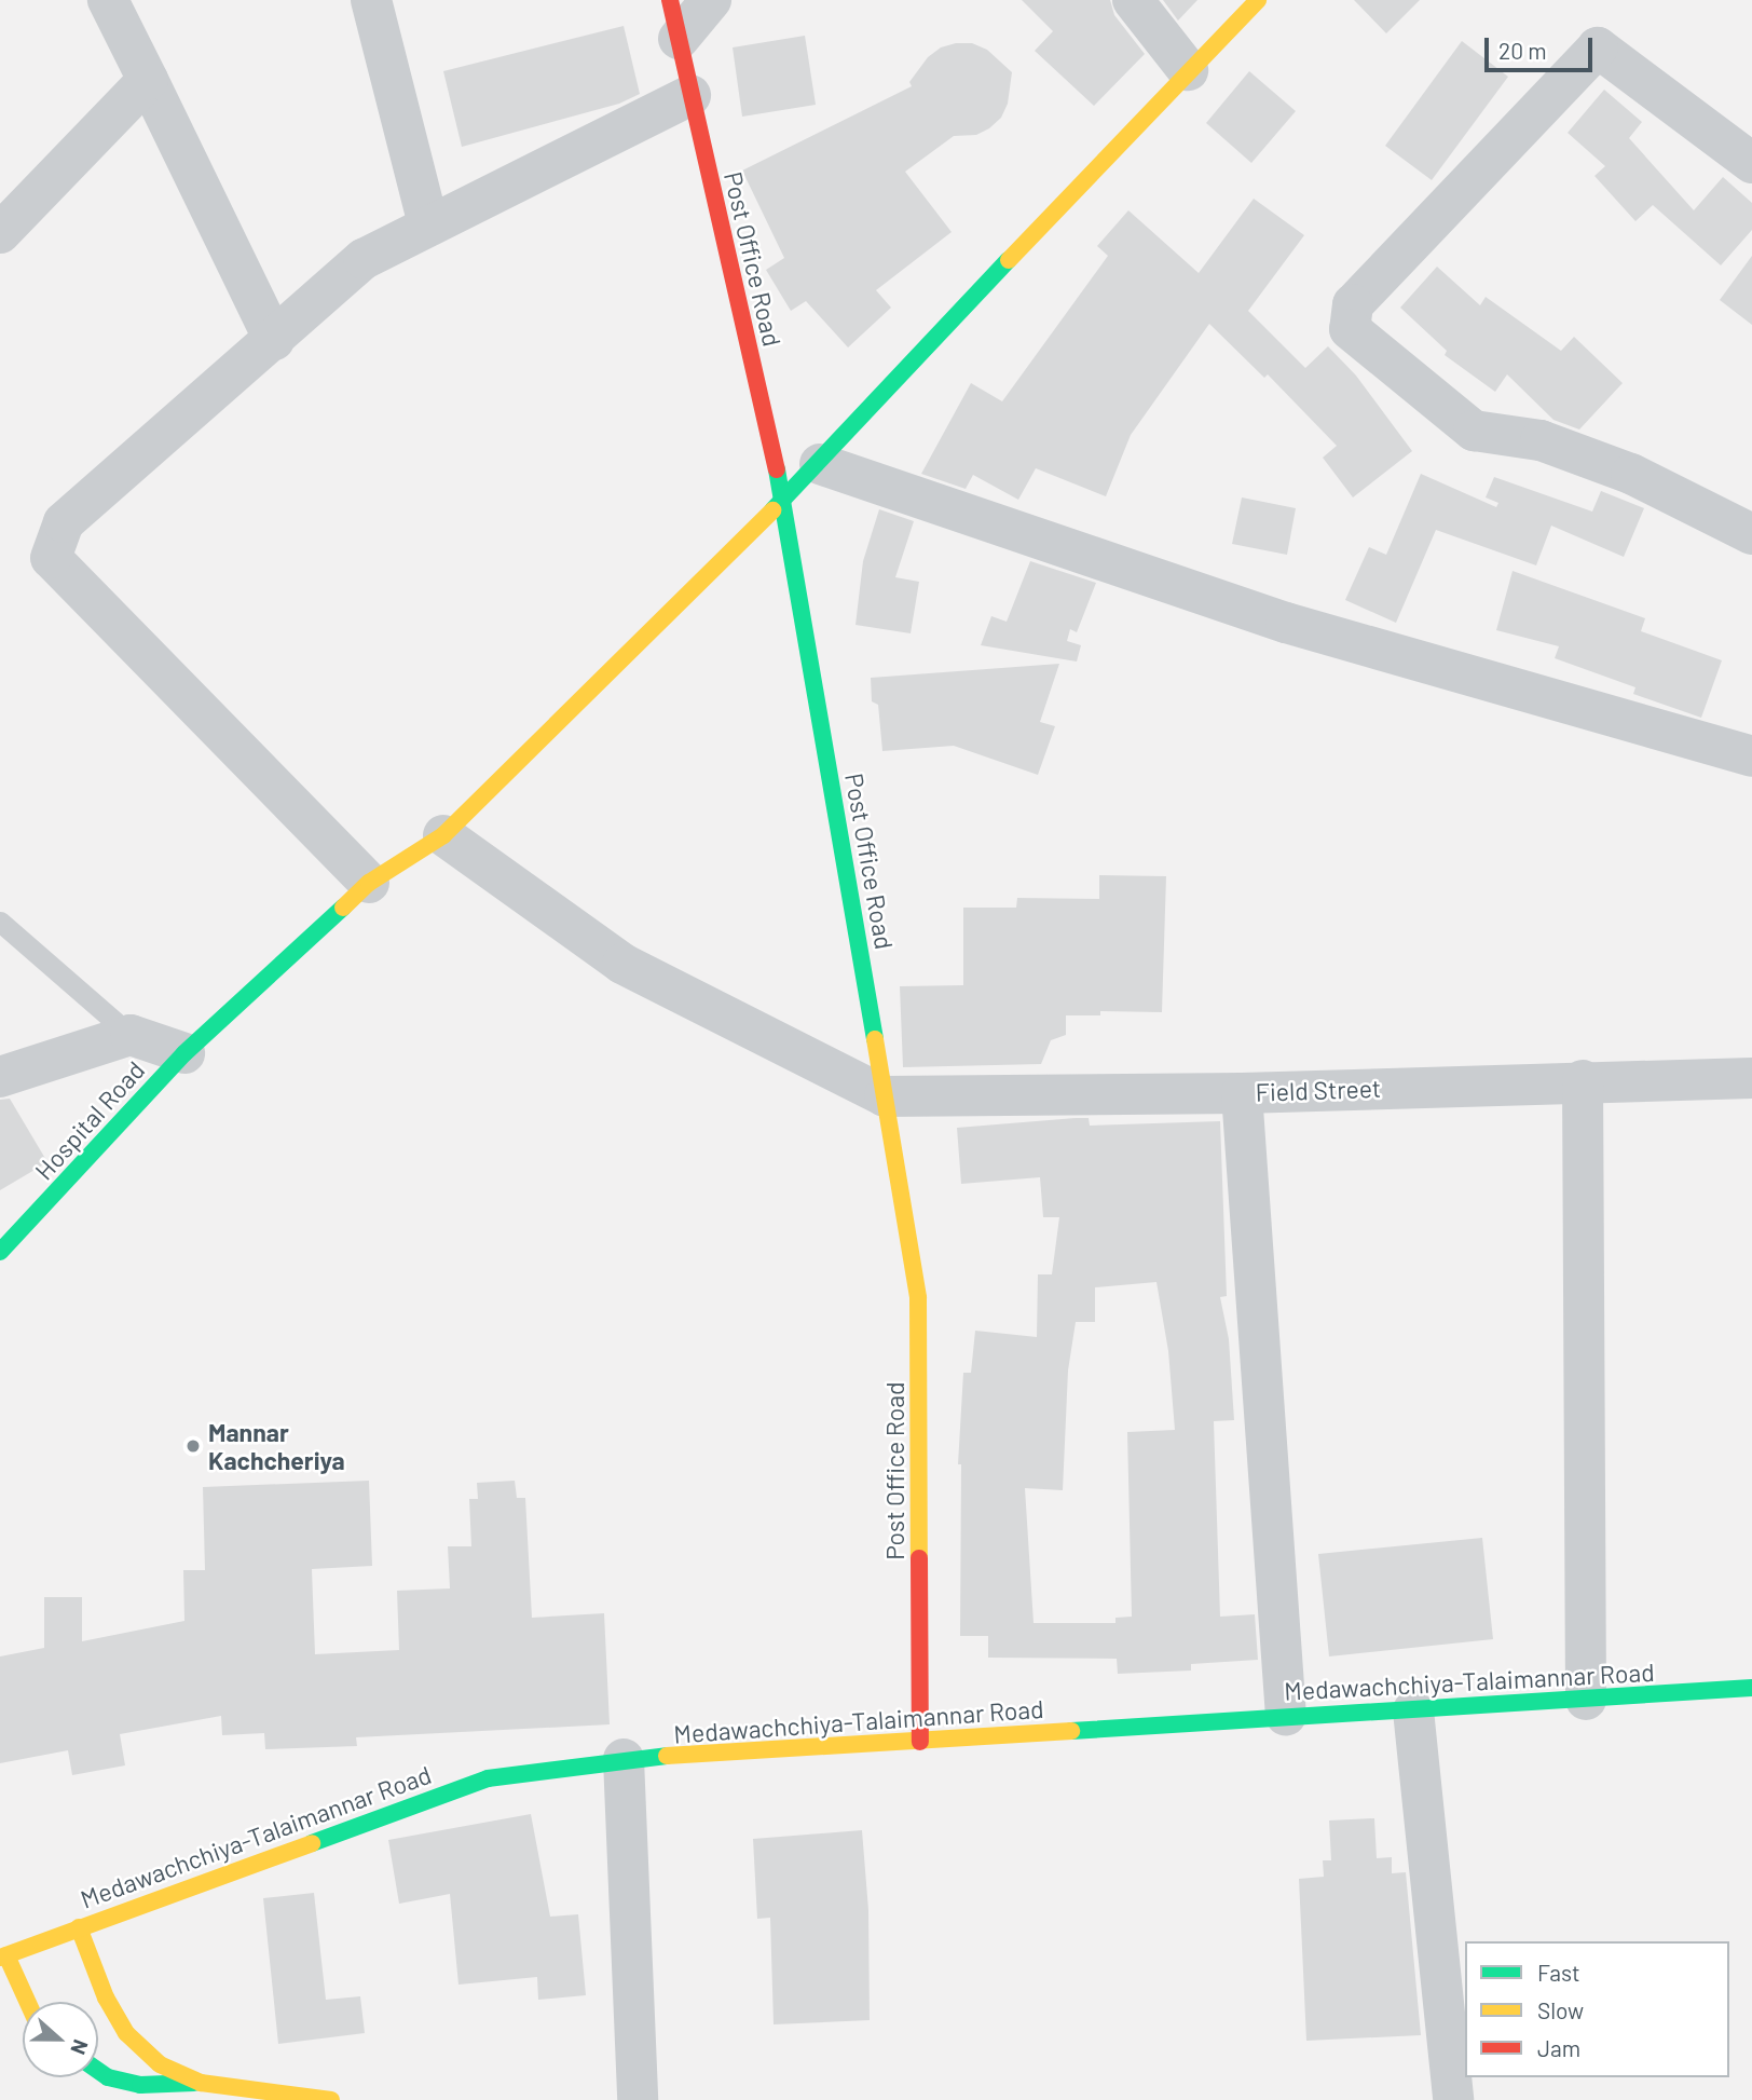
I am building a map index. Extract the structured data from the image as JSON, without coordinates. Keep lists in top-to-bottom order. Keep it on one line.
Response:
{"streets":{"main road":["Post Office Road","Hospital Road","Medawachchiya-Talaimannar Road"],"street":["Field Street"]},"crossings":[["Post Office Road","Field Street"],["Post Office Road","Hospital Road"],["Post Office Road","Medawachchiya-Talaimannar Road"]],"places":["Mannar Kachcheriya"],"legend":["Fast","Slow","Jam"],"scale_bar":"20 m","north":"right"}
